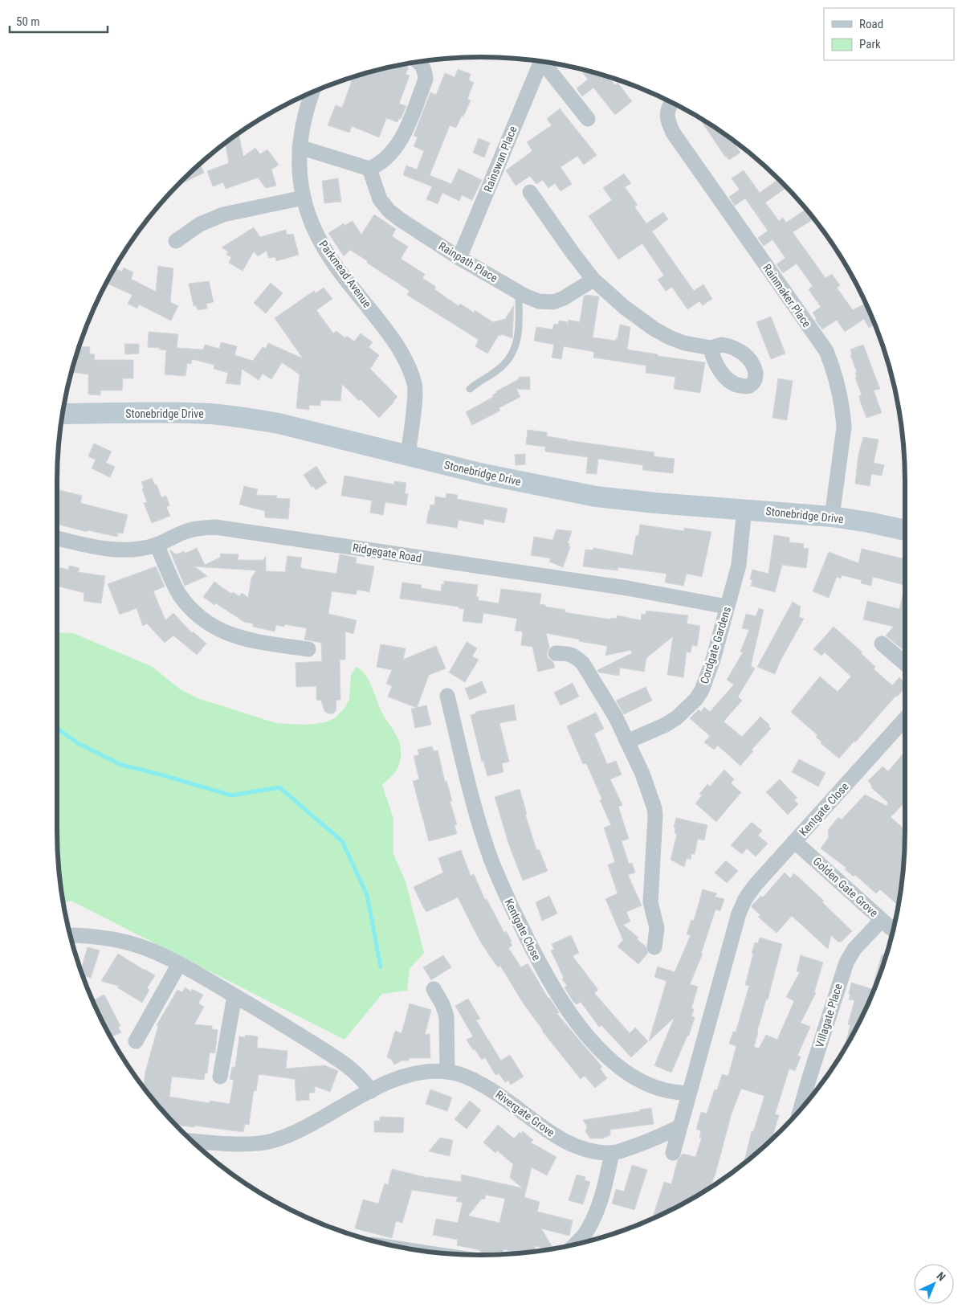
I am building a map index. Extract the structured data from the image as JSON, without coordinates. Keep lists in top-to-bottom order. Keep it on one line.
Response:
{"streets":{"street":["Rainswan Place","Rainpath Place","Parkmead Avenue","Rainmaker Place","Stonebridge Drive","Ridgegate Road","Cordgate Gardens","Kentgate Close","Golden Gate Grove","Villagate Place","Rivergate Grove"]},"crossings":[["Rainswan Place","Rainpath Place"],["Parkmead Avenue","Stonebridge Drive"],["Rainmaker Place","Stonebridge Drive"],["Stonebridge Drive","Cordgate Gardens"],["Ridgegate Road","Cordgate Gardens"],["Kentgate Close","Golden Gate Grove"],["Kentgate Close","Rivergate Grove"],["Golden Gate Grove","Villagate Place"]],"legend":["Road","Park"],"scale_bar":"50 m","north":"top right"}
